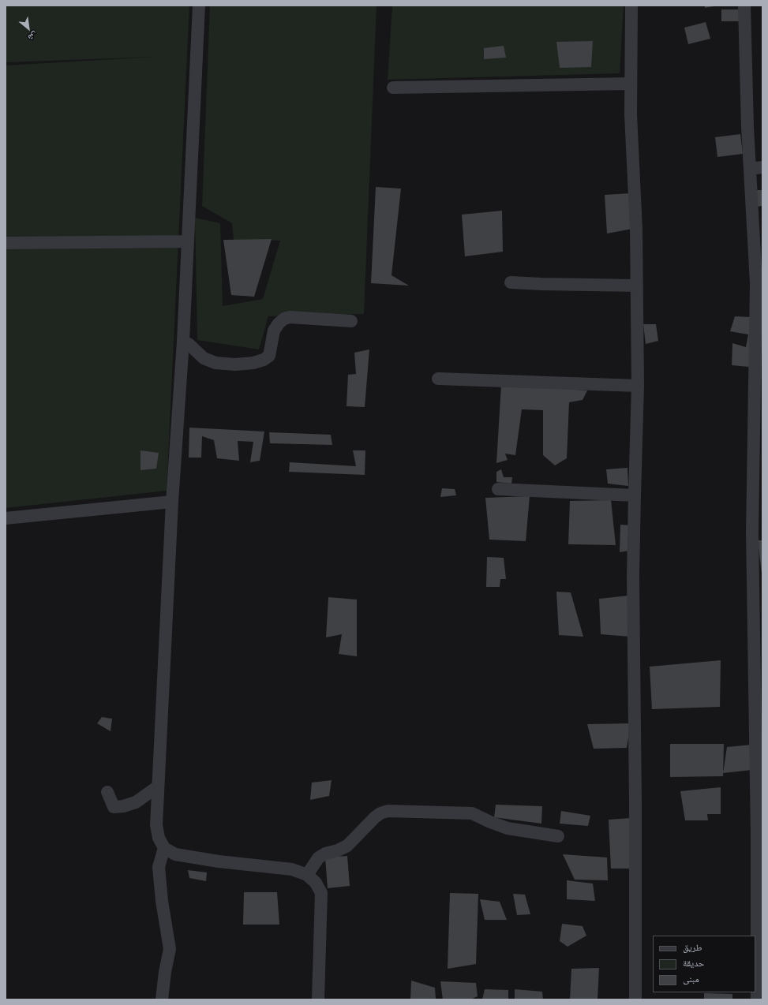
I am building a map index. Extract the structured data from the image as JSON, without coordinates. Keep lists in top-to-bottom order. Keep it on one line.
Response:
{"legend":["طريق","حديقة","مبنى"],"north":"bottom right"}
